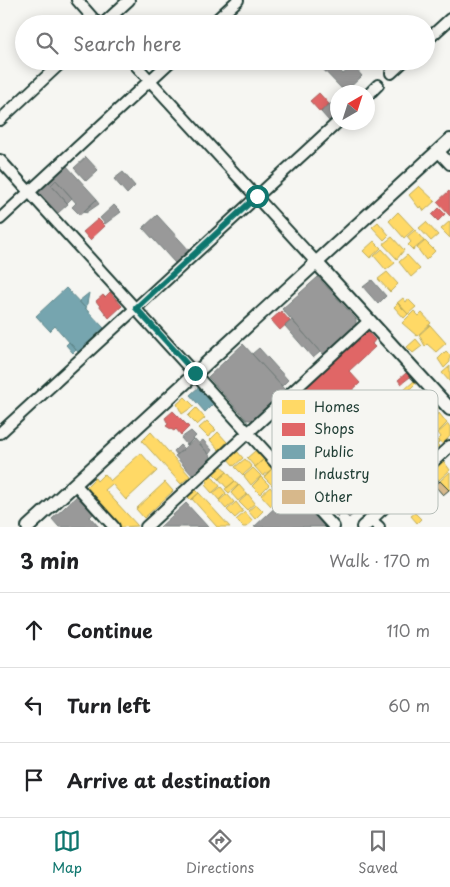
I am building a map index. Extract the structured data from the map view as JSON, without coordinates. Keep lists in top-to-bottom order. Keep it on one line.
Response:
{"legend":["Homes","Shops","Public","Industry","Other"],"north":"top right","page":{"search":"Search here","heading":["3 min","Walk · 170 m"],"list":[["Continue","110 m"],["Turn left","60 m"],"Arrive at destination"],"nav":["Map","Directions","Saved"]}}
